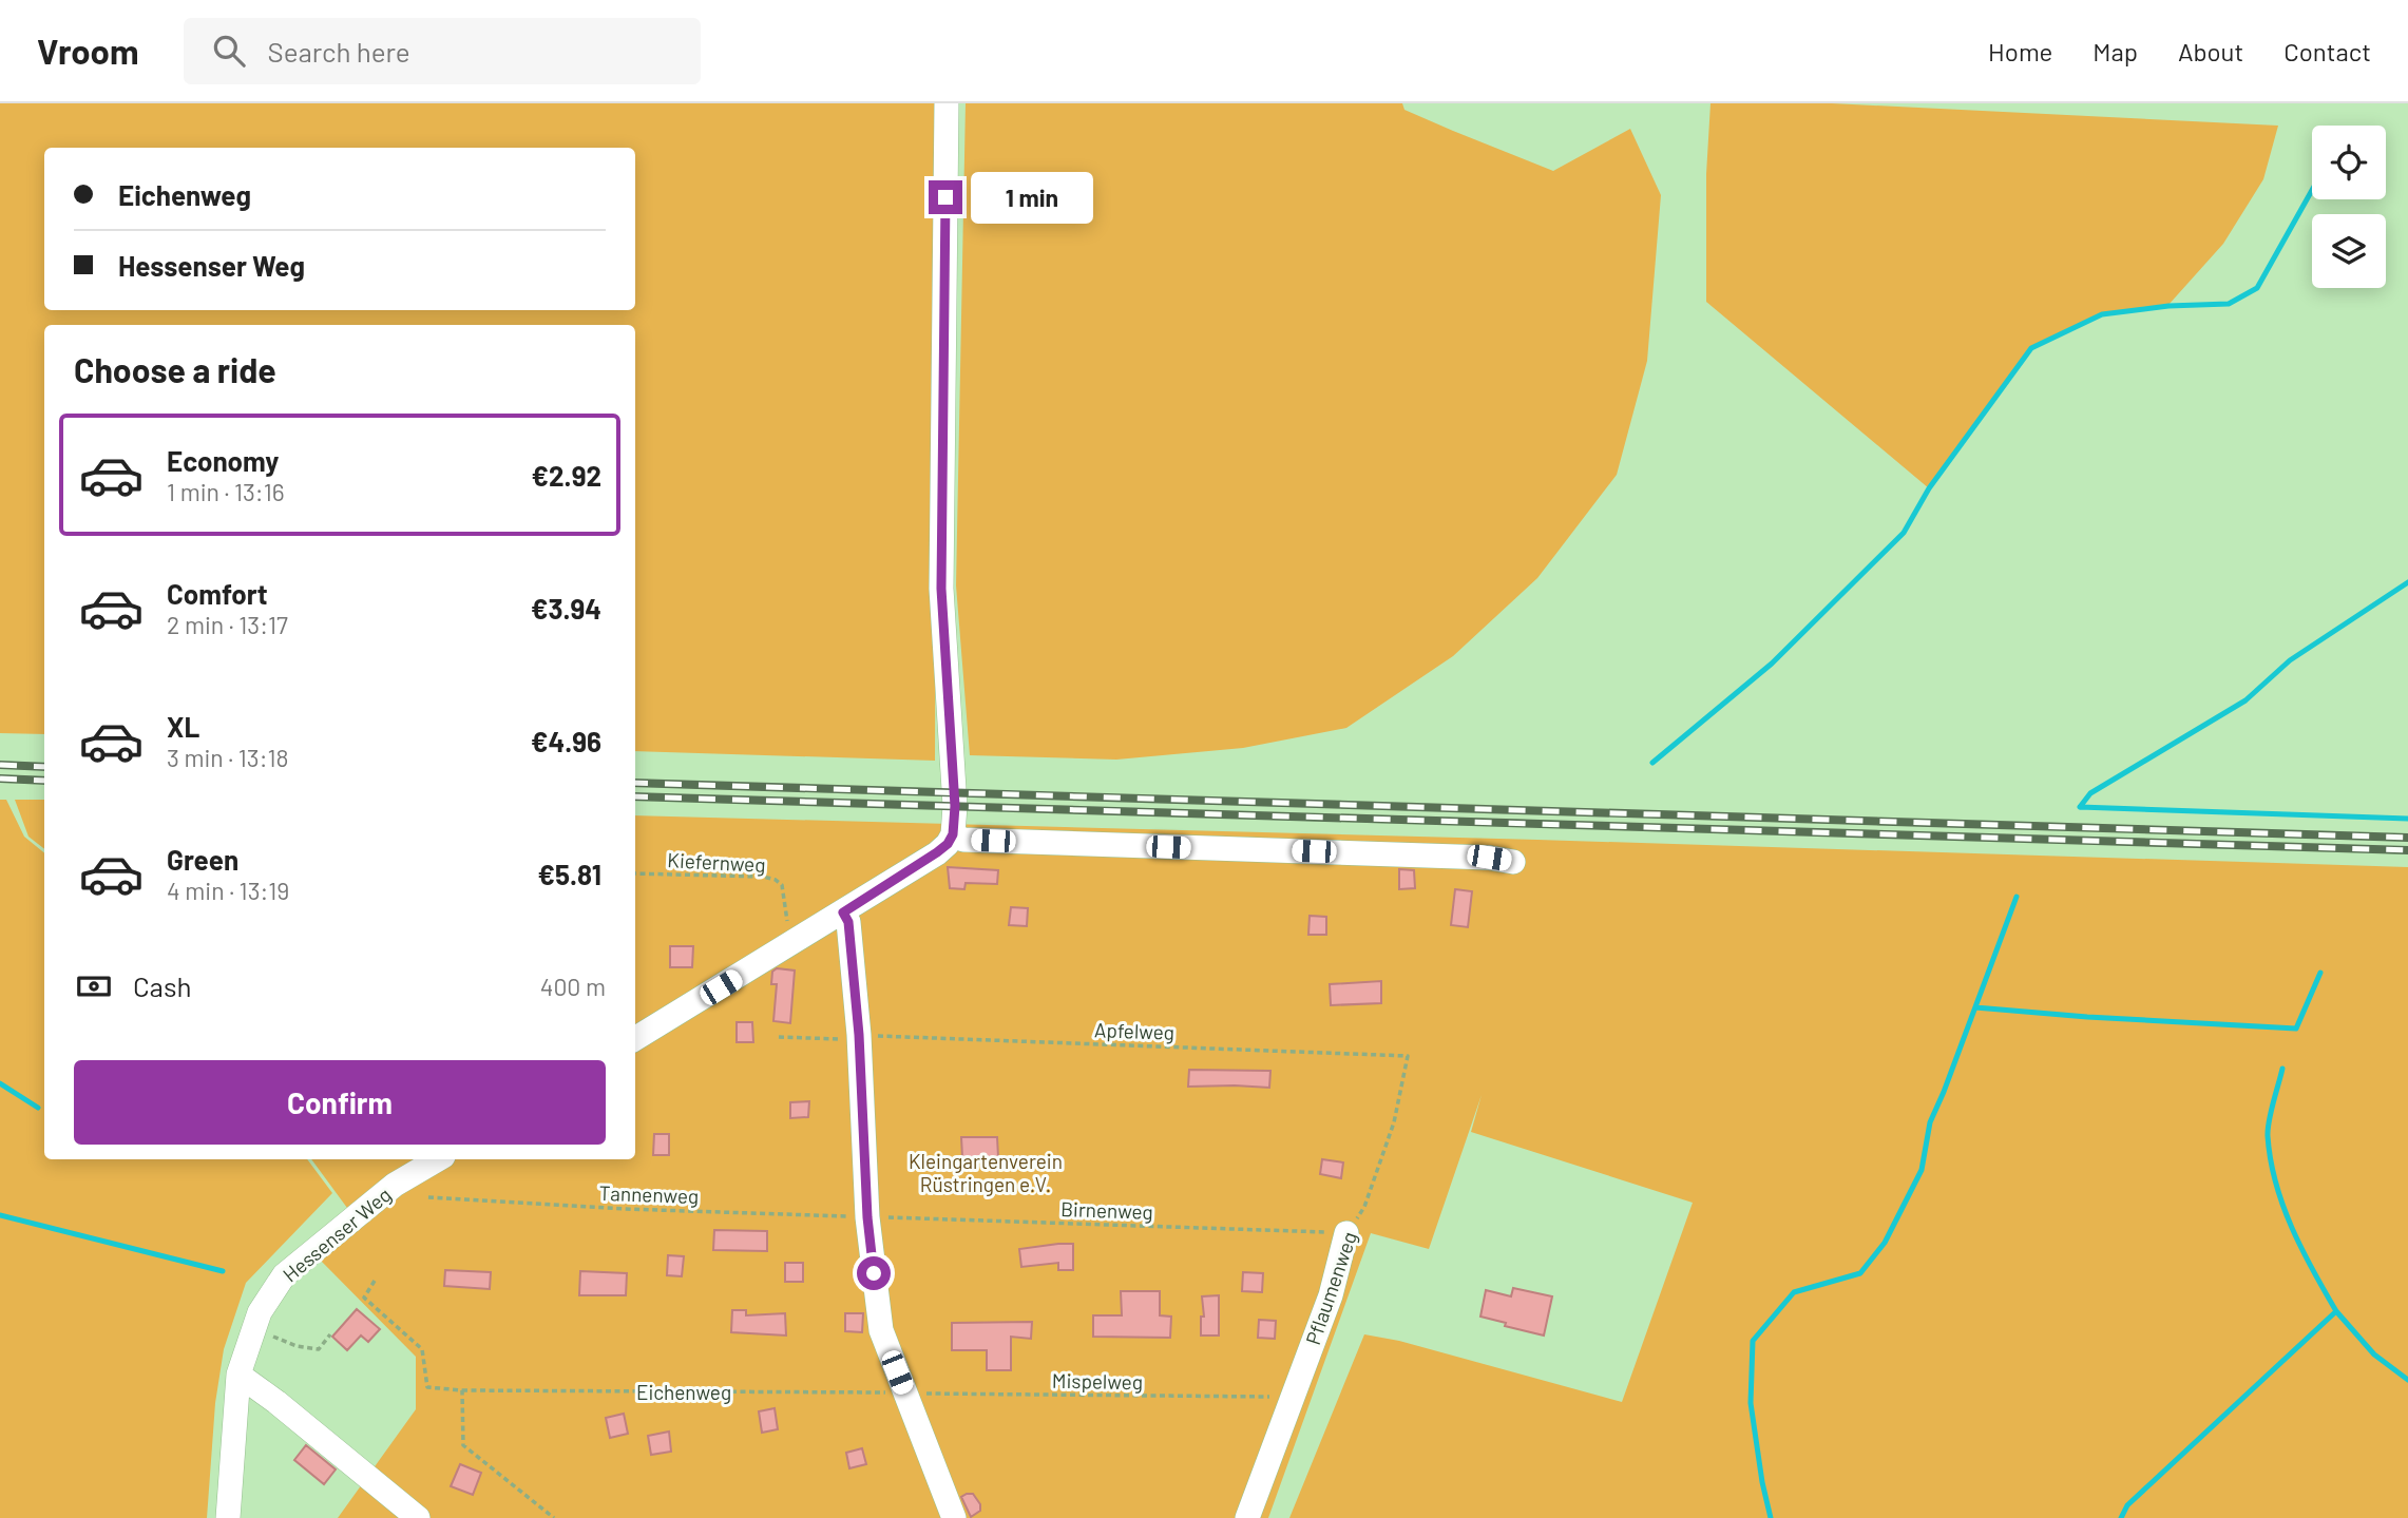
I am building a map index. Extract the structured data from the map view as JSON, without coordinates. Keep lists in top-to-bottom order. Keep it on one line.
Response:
{"streets":{"street":["Hessenser Weg","Pflaumenweg"],"path":["Kiefernweg","Apfelweg","Tannenweg","Birnenweg","Mispelweg","Eichenweg"]},"crossings":[["Apfelweg","Pflaumenweg"],["Tannenweg","Birnenweg"],["Birnenweg","Pflaumenweg"],["Pflaumenweg","Mispelweg"],["Mispelweg","Eichenweg"]],"parks":["Kleingartenverein Rüstringen e.V."],"page":{"header":"Vroom","search":"Search here","nav":["Home","Map","About","Contact"],"banner":["Eichenweg","Hessenser Weg"],"bubble":"1 min","heading":"Choose a ride","list":[{"name":"Economy","note":"1 min · 13:16","value":"€2.92"},{"name":"Comfort","note":"2 min · 13:17","value":"€3.94"},{"name":"XL","note":"3 min · 13:18","value":"€4.96"},{"name":"Green","note":"4 min · 13:19","value":"€5.81"}],"pay":["Cash","400 m"],"buttons":"Confirm"}}
